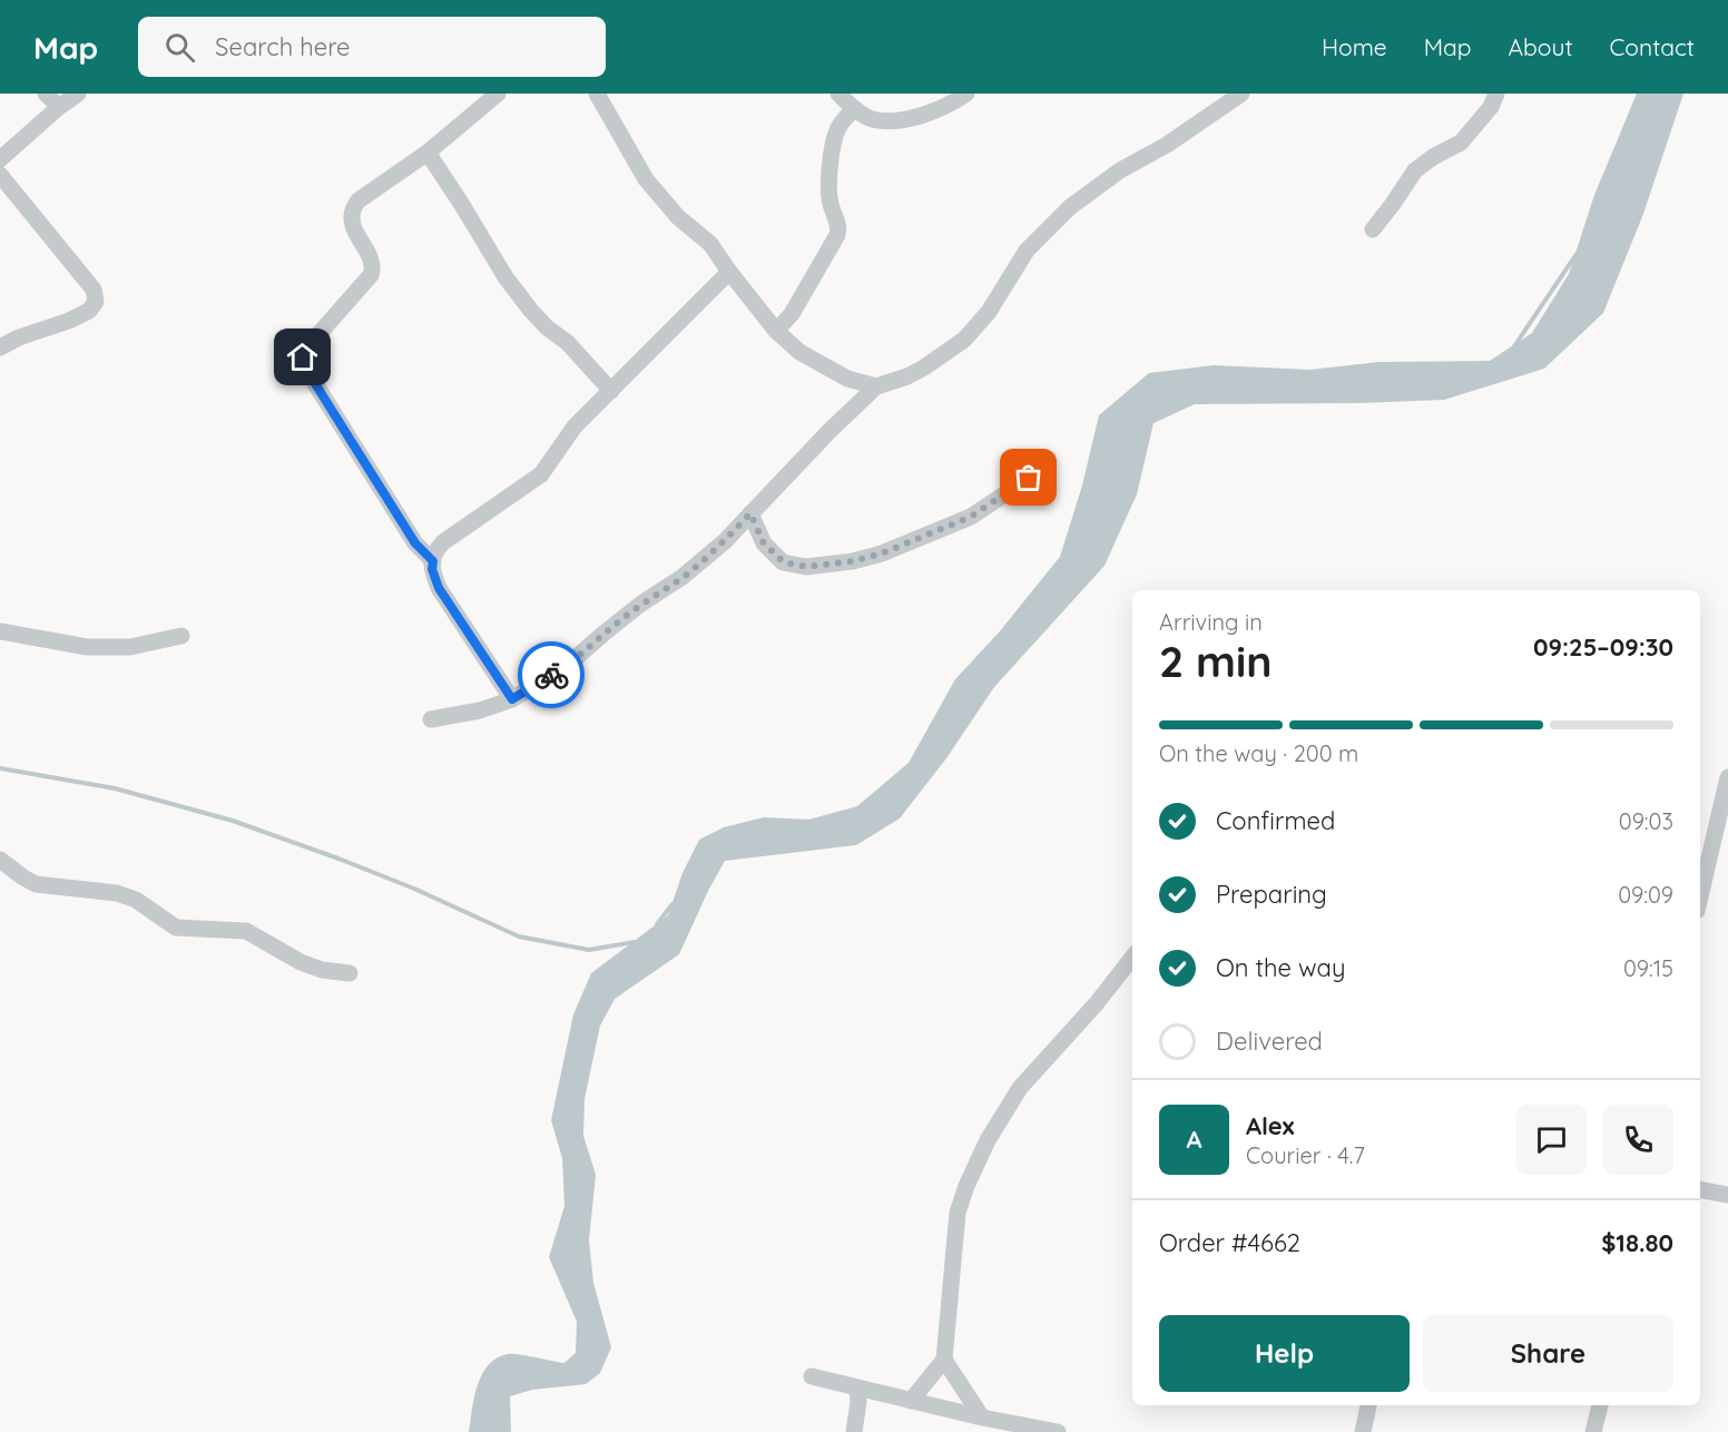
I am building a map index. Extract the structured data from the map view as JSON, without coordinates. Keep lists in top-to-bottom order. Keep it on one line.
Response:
{"page":{"header":"Map","search":"Search here","nav":["Home","Map","About","Contact"],"heading":["2 min","Arriving in","09:25–09:30"],"panel":["Alex","Courier · 4.7","Order #4662","$18.80"],"bar":"On the way · 200 m","list":[["Confirmed","09:03"],["Preparing","09:09"],["On the way","09:15"],"Delivered"],"round":"A","buttons":["Help","Share"]}}
